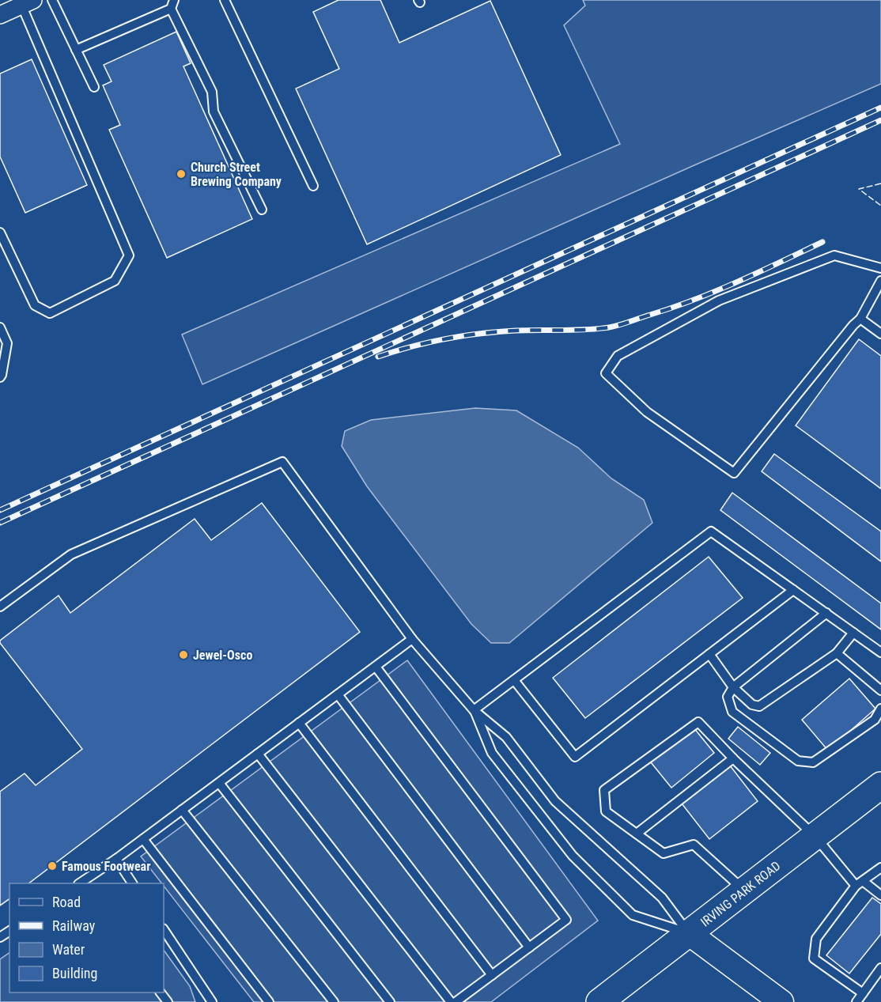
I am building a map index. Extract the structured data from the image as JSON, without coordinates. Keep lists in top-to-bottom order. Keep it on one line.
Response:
{"streets":{"main road":["IRVING PARK ROAD"]},"places":["Church Street Brewing Company","Jewel-Osco","Famous Footwear"],"legend":["Road","Railway","Water","Building"]}
